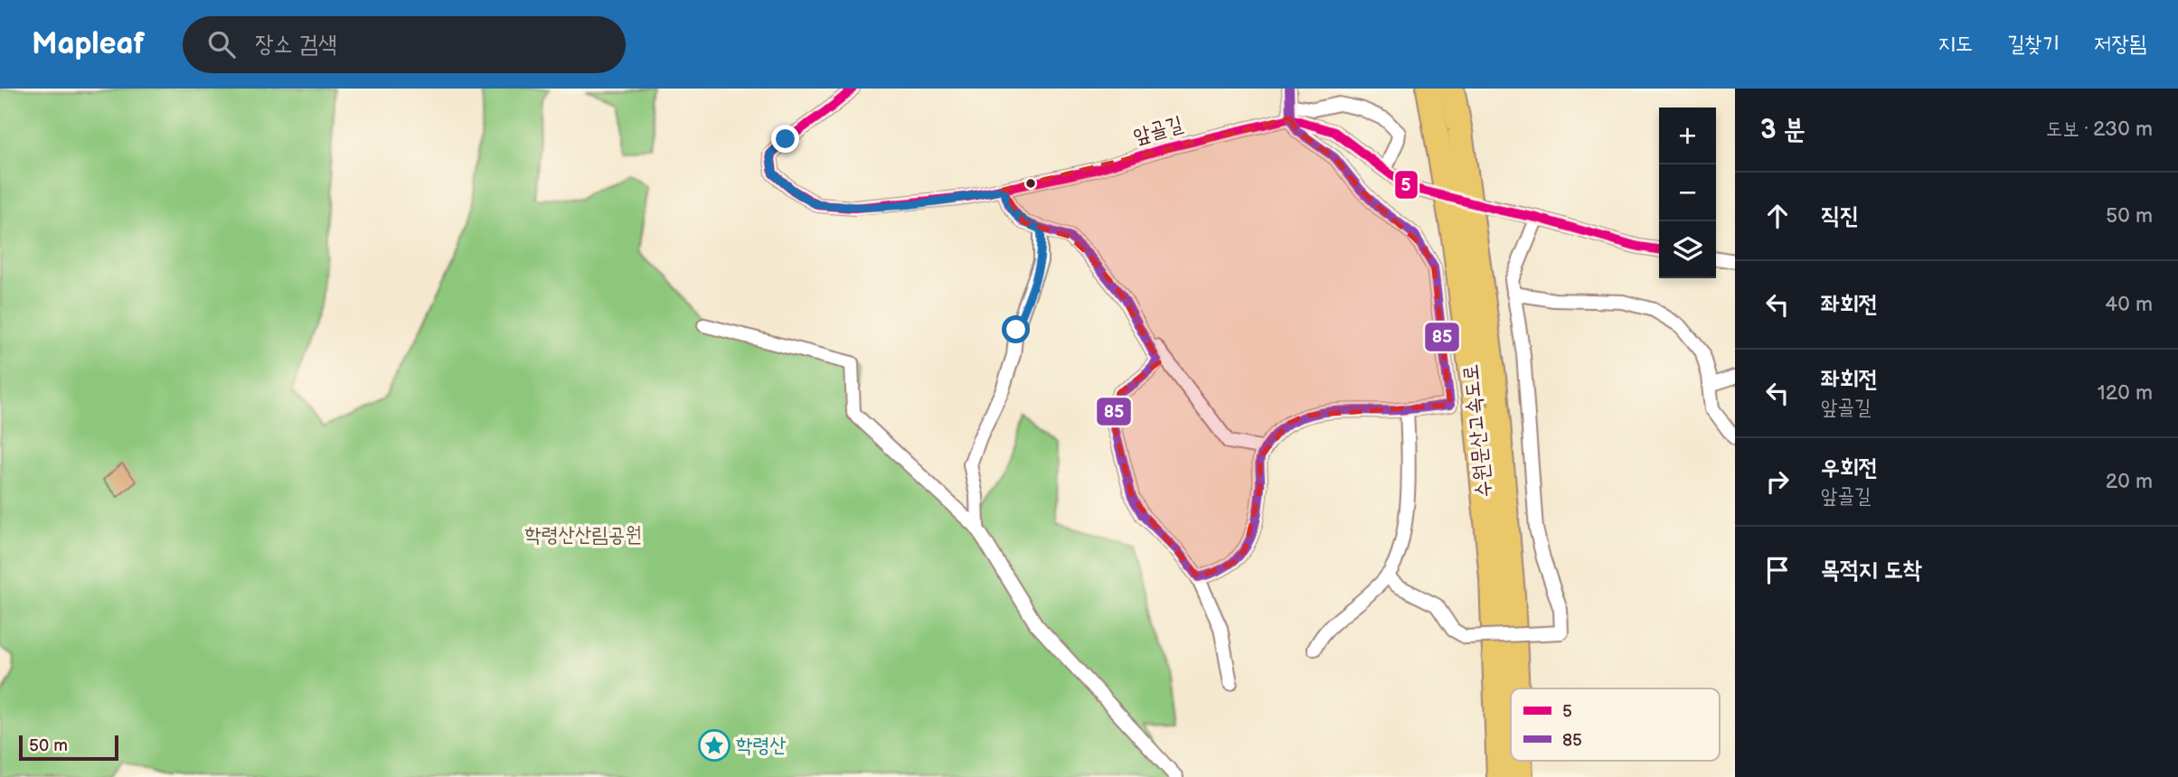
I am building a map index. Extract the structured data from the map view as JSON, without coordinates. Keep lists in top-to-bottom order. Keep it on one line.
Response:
{"streets":{"highway":["수원문산고속도로"],"street":["앞골길"]},"parks":["학령산산림공원"],"places":{"place":["학령산"]},"lines":["transit line 5","transit line 85"],"legend":["5","85"],"scale_bar":"50 m","page":{"header":"Mapleaf","search":"장소 검색","nav":["지도","길찾기","저장됨"],"heading":["3 분","도보 · 230 m"],"map_buttons":["+","−"],"list":[["직진","50 m"],["좌회전","40 m"],["좌회전","앞골길","120 m"],["우회전","앞골길","20 m"],"목적지 도착"],"scale":"50 m"}}
